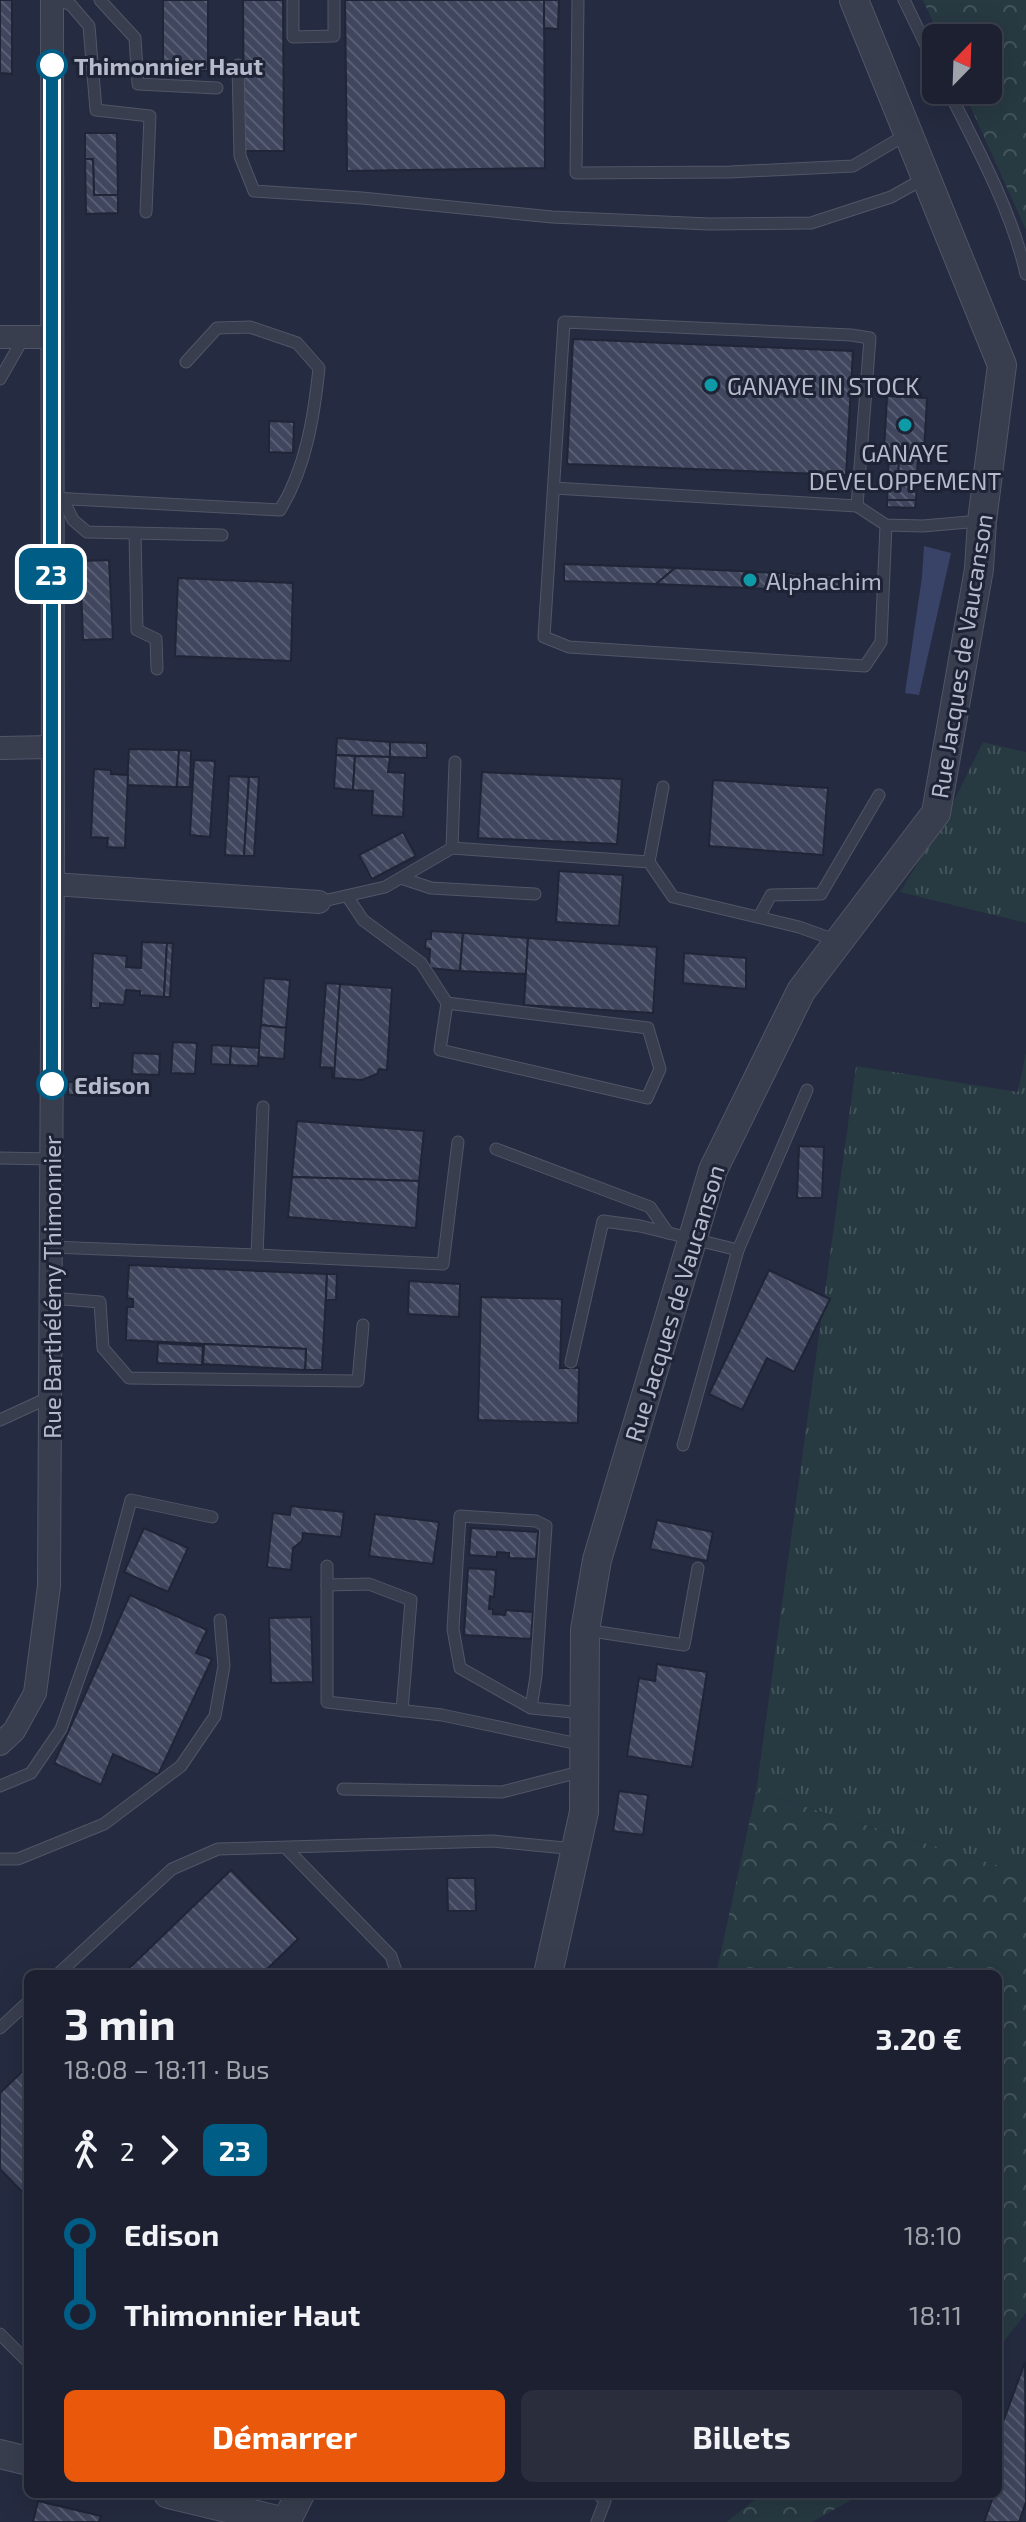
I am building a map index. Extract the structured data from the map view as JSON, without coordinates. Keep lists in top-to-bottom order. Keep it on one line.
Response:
{"streets":{"street":["Rue Jacques de Vaucanson","Rue Barthélémy Thimonnier"]},"places":["Thimonnier Haut","GANAYE IN STOCK","GANAYE DEVELOPPEMENT","Alphachim","Edison"],"lines":["bus line 23"],"north":"top right","page":{"on_map":"23","heading":["3 min","18:08 – 18:11 · Bus","3.20 €"],"legs":["2","23"],"list":[{"name":"Edison","value":"18:10"},{"name":"Thimonnier Haut","value":"18:11"}],"buttons":["Démarrer","Billets"]}}
